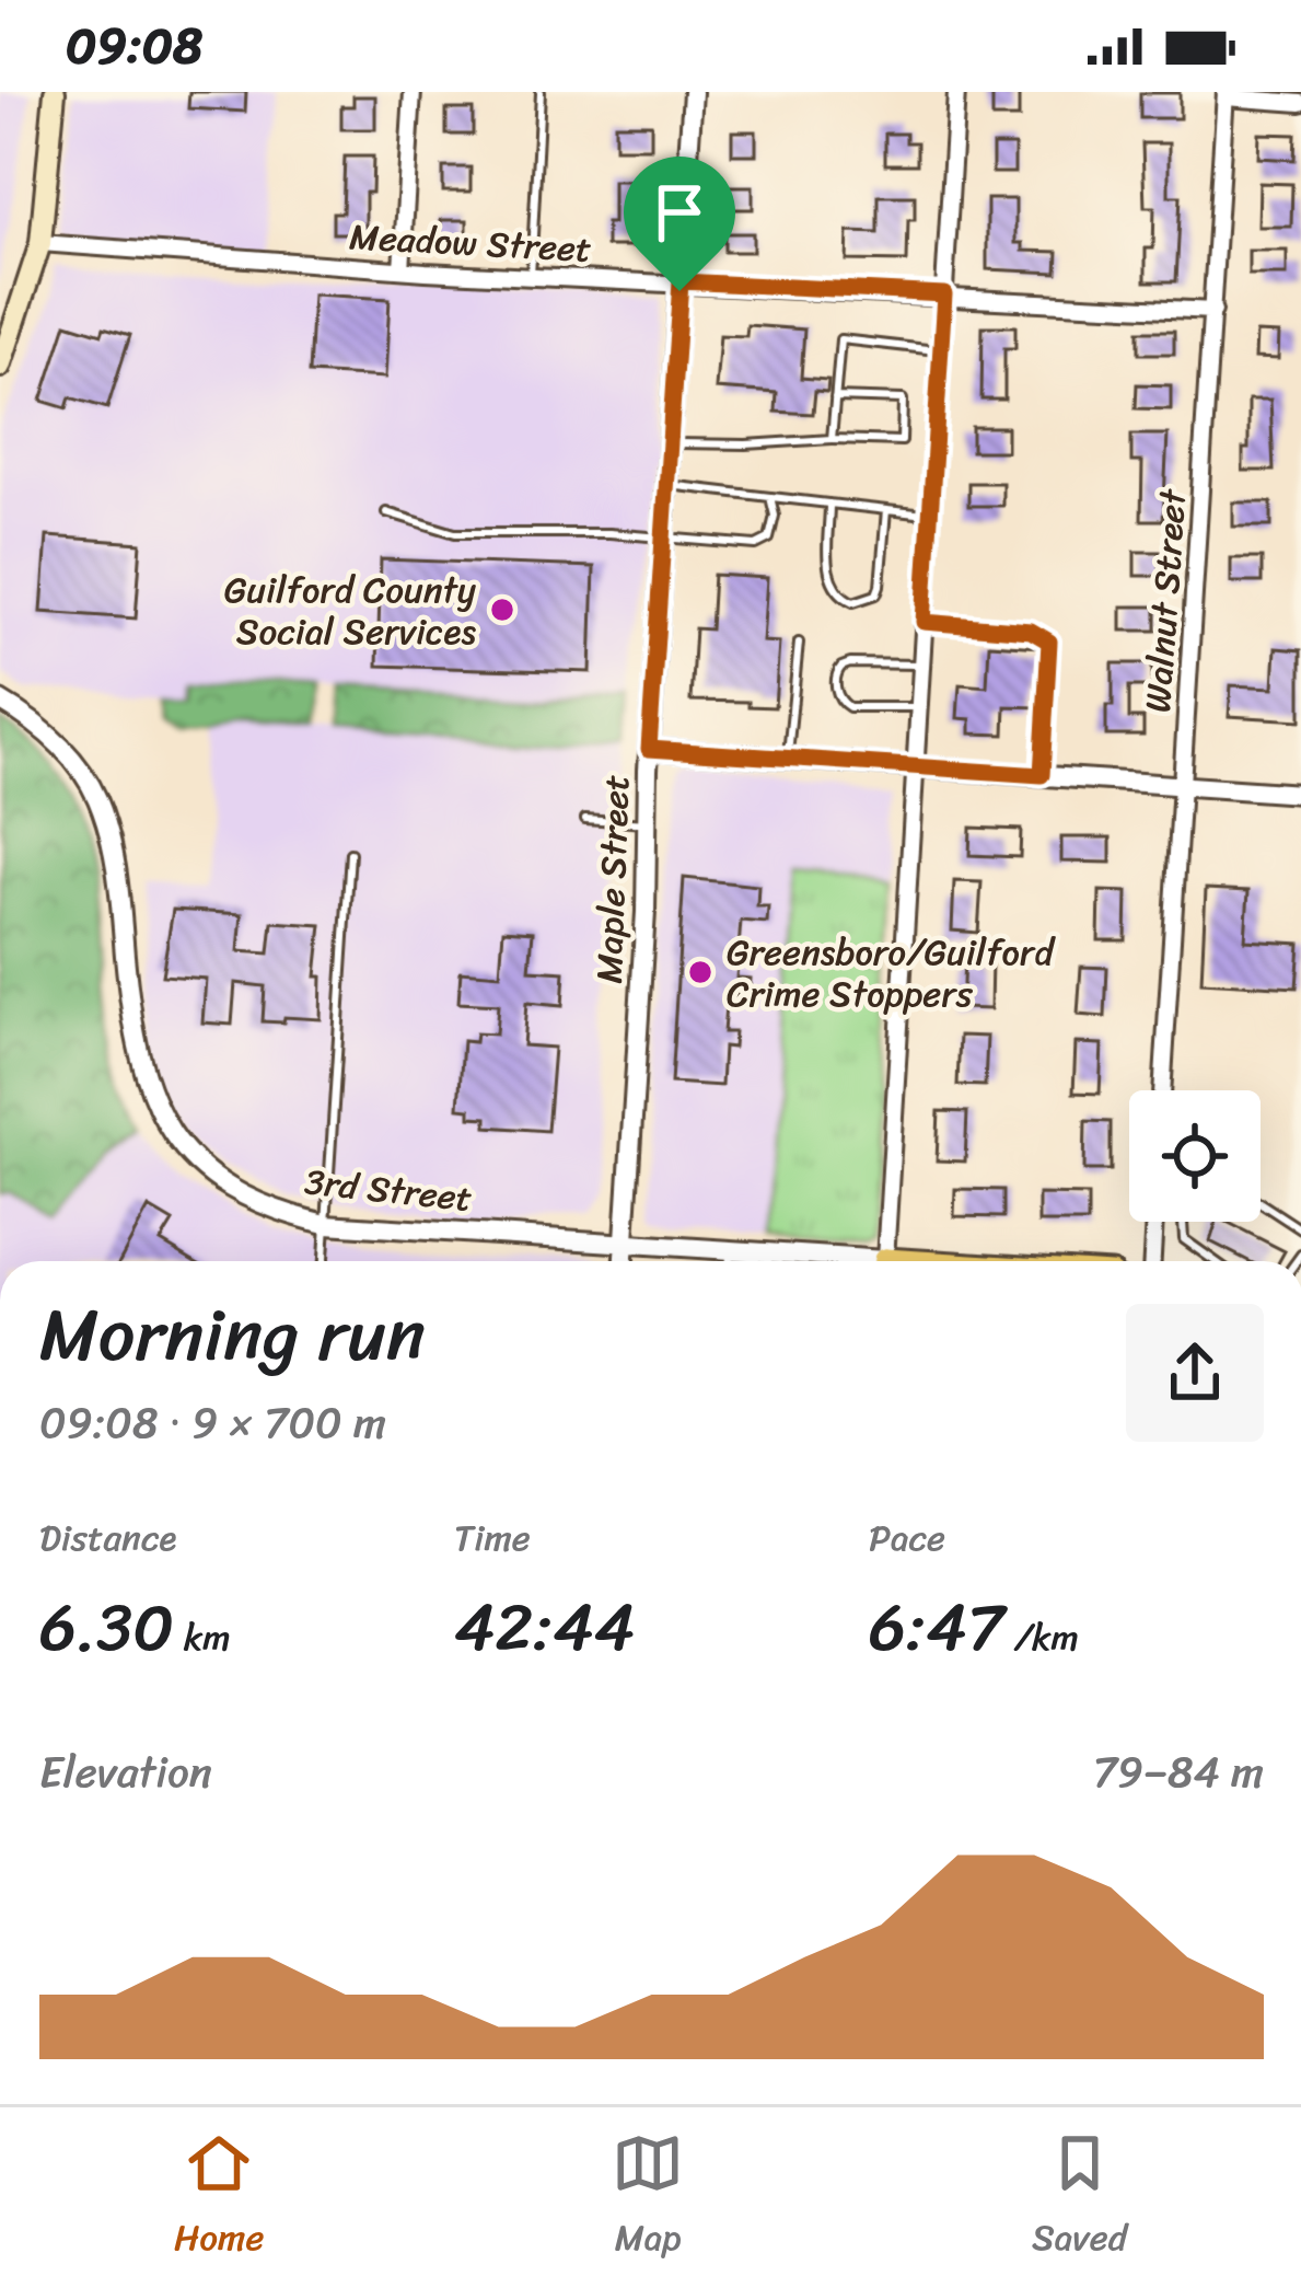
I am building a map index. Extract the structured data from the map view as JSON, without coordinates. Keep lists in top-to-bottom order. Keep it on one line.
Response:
{"streets":{"street":["Meadow Street","Walnut Street","Maple Street","3rd Street"]},"crossings":[["Meadow Street","Walnut Street"],["Meadow Street","Maple Street"],["Maple Street","3rd Street"]],"places":["Guilford County Social Services","Greensboro/Guilford Crime Stoppers"],"page":{"status":"09:08","heading":["Morning run","09:08 · 9 × 700 m"],"stats":[["Distance","6.30 km"],["Time","42:44"],["Pace","6:47 /km"]],"chart":["Elevation","79–84 m"],"tabs":["Home","Map","Saved"]}}
